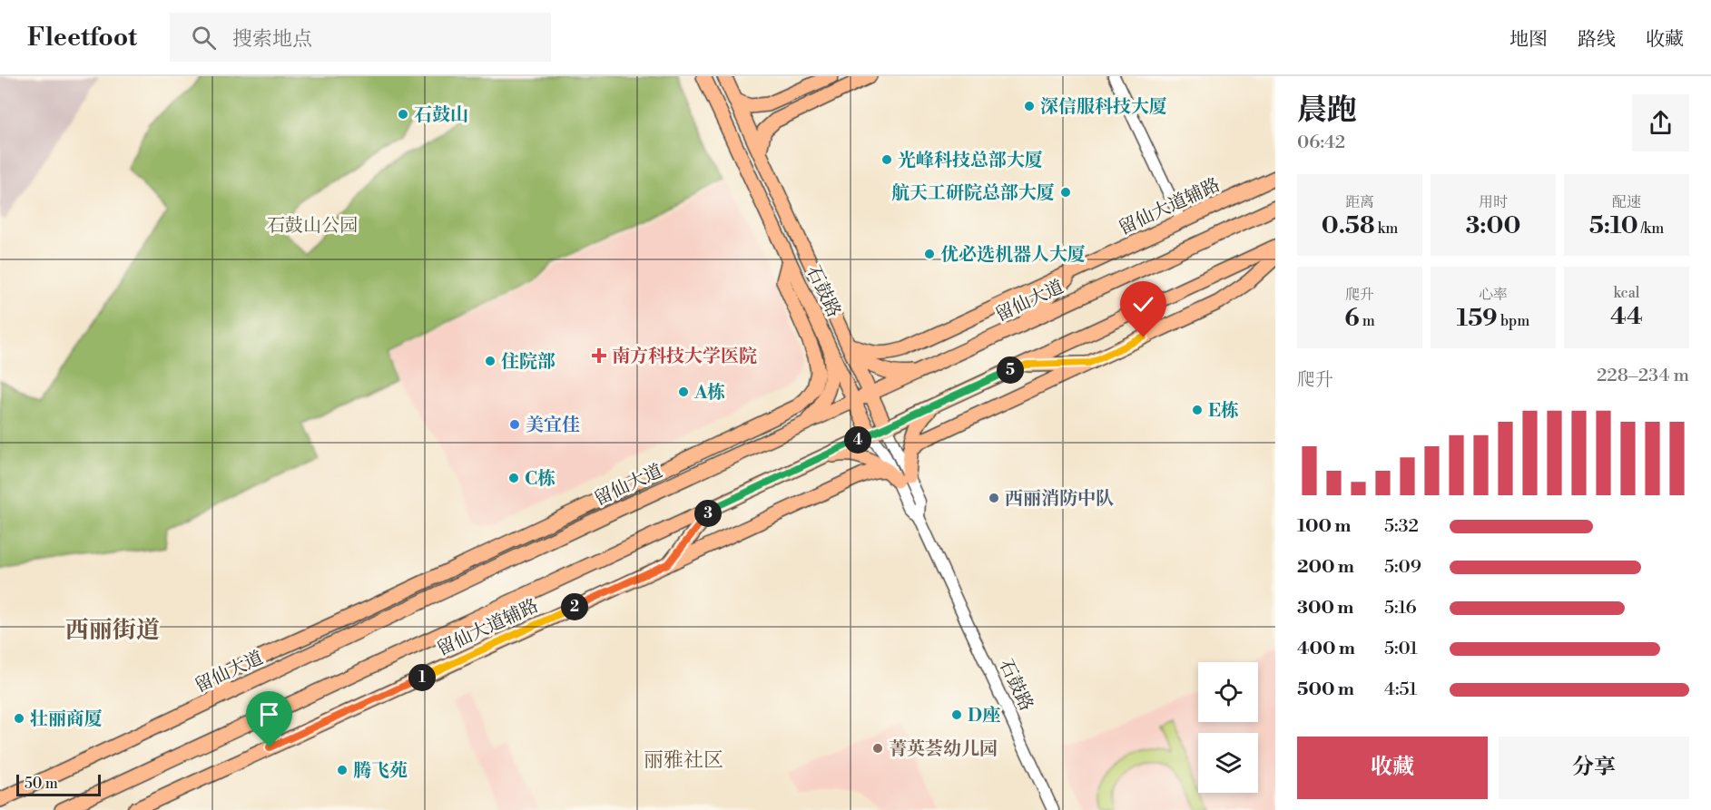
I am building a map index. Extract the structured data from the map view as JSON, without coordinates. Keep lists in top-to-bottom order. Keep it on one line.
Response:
{"streets":{"main road":["留仙大道辅路","石鼓路","留仙大道"]},"crossings":[["石鼓路","留仙大道"]],"districts":["西丽街道","丽雅社区"],"parks":["石鼓山公园"],"places":{"other":["深信服科技大厦","石鼓山","光峰科技总部大厦","航天工研院总部大厦","优必选机器人大厦","住院部","A栋","E栋","美宜佳","C栋","西丽消防中队","D座","壮丽商厦","菁英荟幼儿园","腾飞苑"],"health":["南方科技大学医院"]},"scale_bar":"50 m","page":{"header":"Fleetfoot","search":"搜索地点","nav":["地图","路线","收藏"],"heading":["晨跑","06:42"],"stats":[["距离","0.58 km"],["用时","3:00"],["配速","5:10 /km"],["爬升","6 m"],["心率","159 bpm"],["kcal","44"]],"chart":["爬升","228–234 m"],"pins":["5","4","3","2","1"],"list":[{"name":"100 m","note":"5:32"},{"name":"200 m","note":"5:09"},{"name":"300 m","note":"5:16"},{"name":"400 m","note":"5:01"},{"name":"500 m","note":"4:51"}],"buttons":["收藏","分享"],"scale":"50 m"}}
